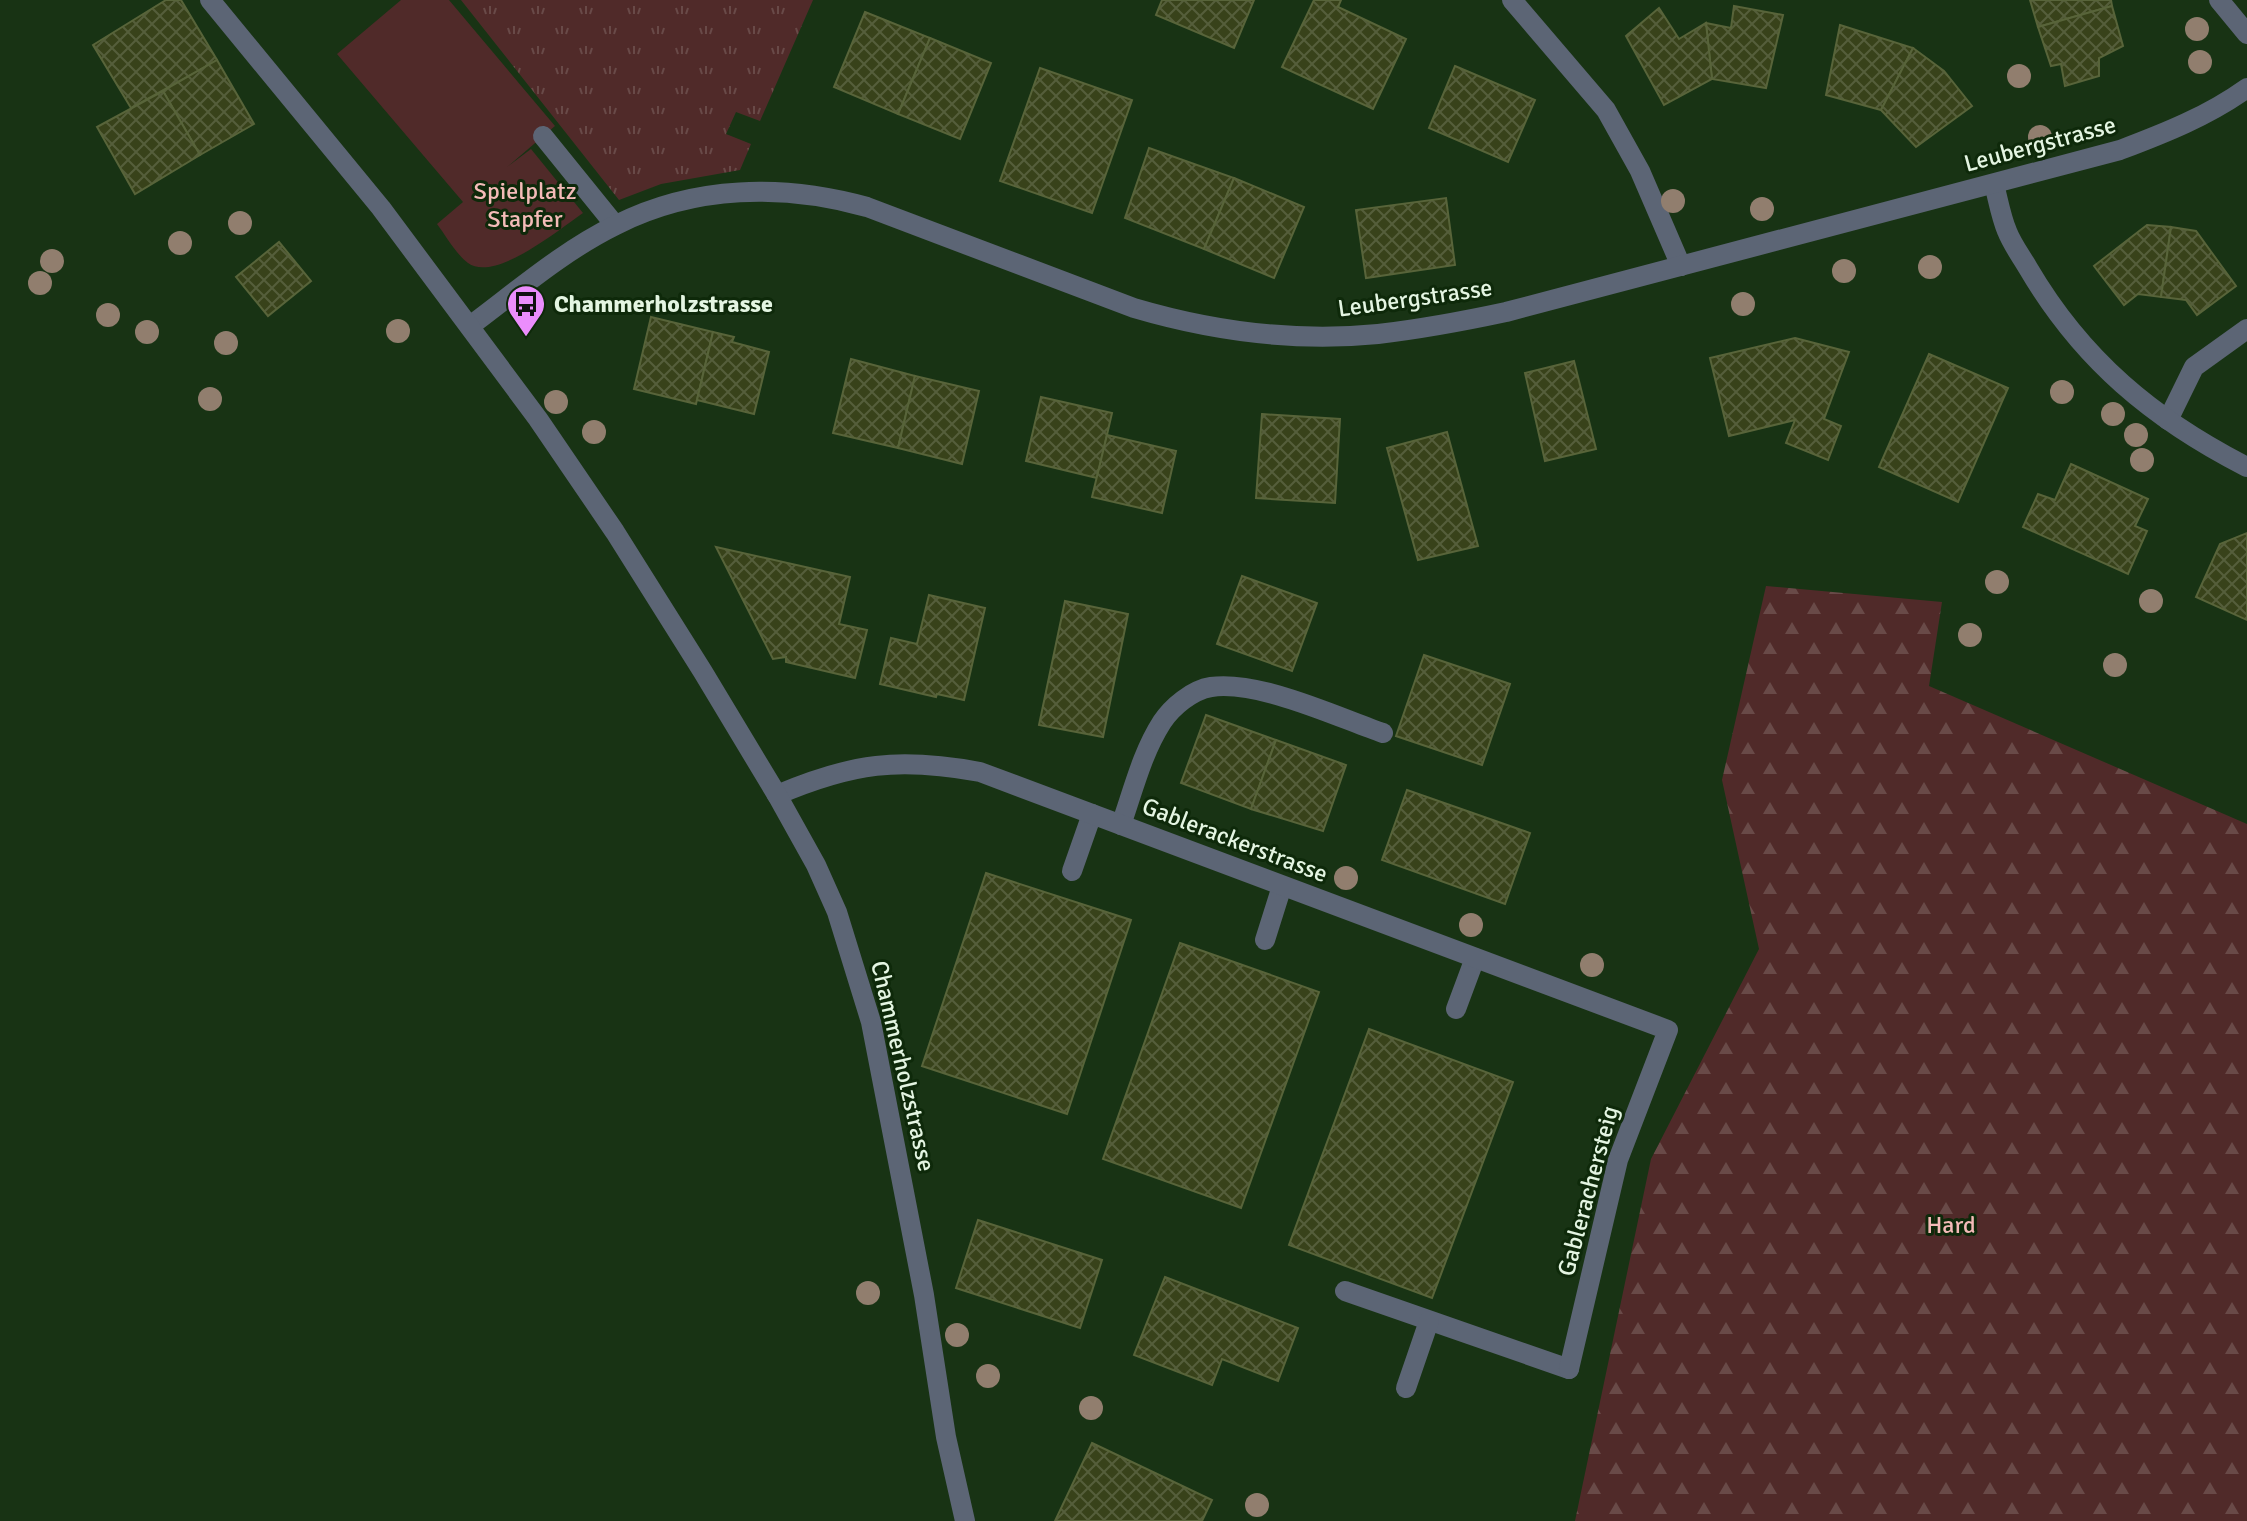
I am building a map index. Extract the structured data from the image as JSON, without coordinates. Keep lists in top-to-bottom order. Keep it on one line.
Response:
{"streets":{"street":["Leubergstrasse","Gablerackerstrasse","Chammerholzstrasse","Gablerachersteig"]},"crossings":[["Leubergstrasse","Chammerholzstrasse"],["Gablerackerstrasse","Chammerholzstrasse"],["Gablerackerstrasse","Gablerachersteig"]],"parks":["Spielplatz Stapfer","Hard"],"places":{"bus stop":["Chammerholzstrasse"]}}
